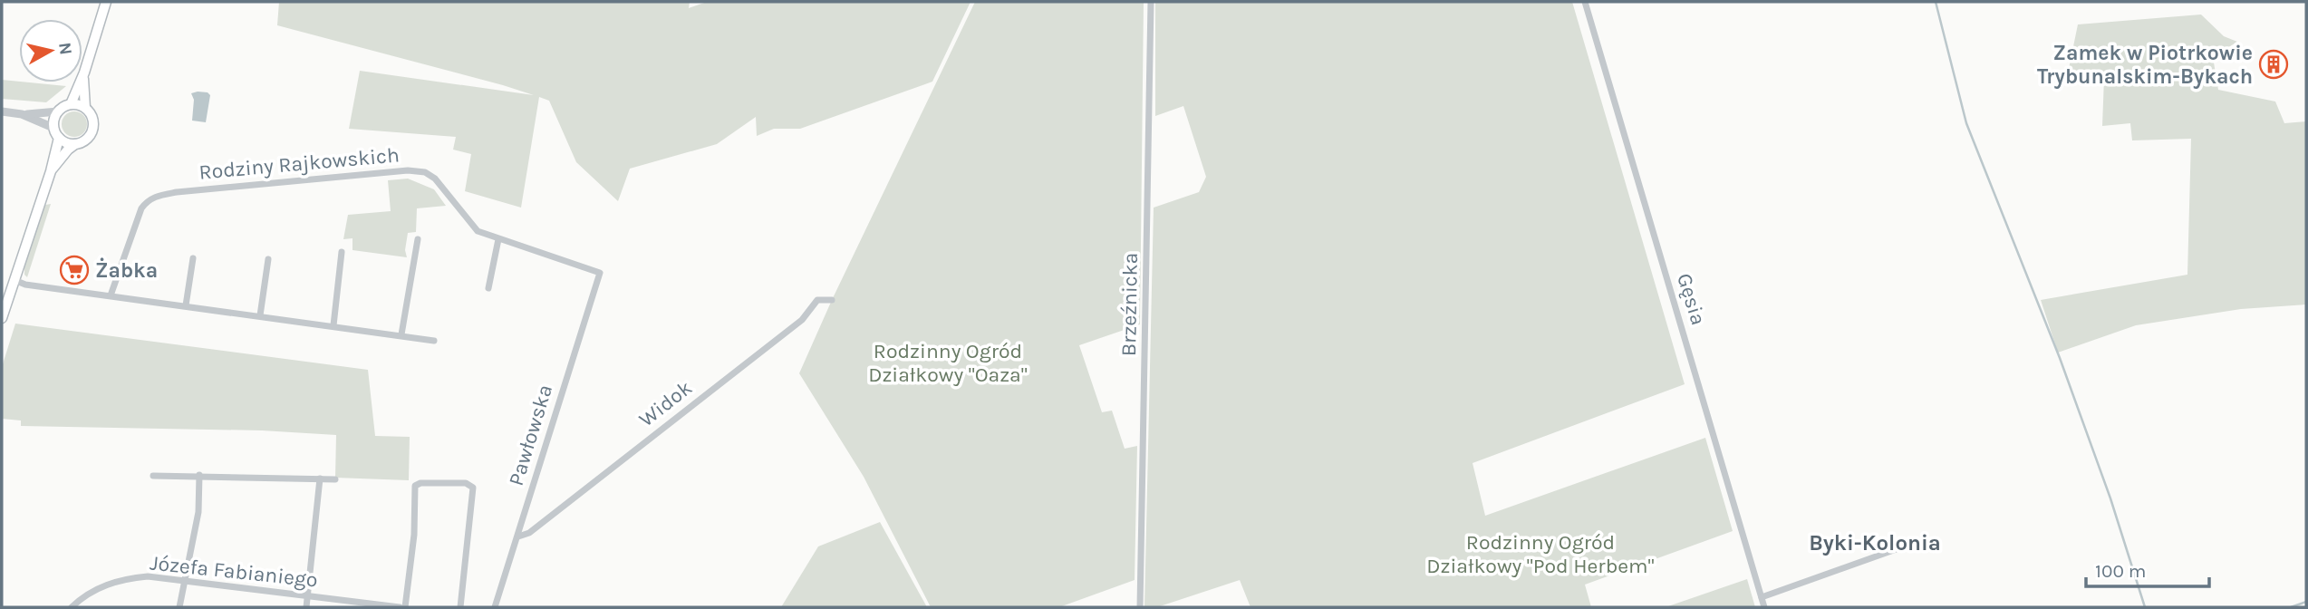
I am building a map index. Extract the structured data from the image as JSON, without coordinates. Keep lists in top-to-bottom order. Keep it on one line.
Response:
{"streets":{"street":["Rodziny Rajkowskich","Gęsia","Brzeźnicka","Widok","Pawłowska","Józefa Fabianiego"]},"crossings":[["Rodziny Rajkowskich","Pawłowska"],["Widok","Pawłowska"]],"districts":["Byki-Kolonia"],"parks":["Rodzinny Ogród Działkowy \"Oaza\"","Rodzinny Ogród Działkowy \"Pod Herbem\""],"places":{"building":["Zamek w Piotrkowie Trybunalskim-Bykach"],"supermarket":["Żabka"]},"scale_bar":"100 m","north":"right"}
